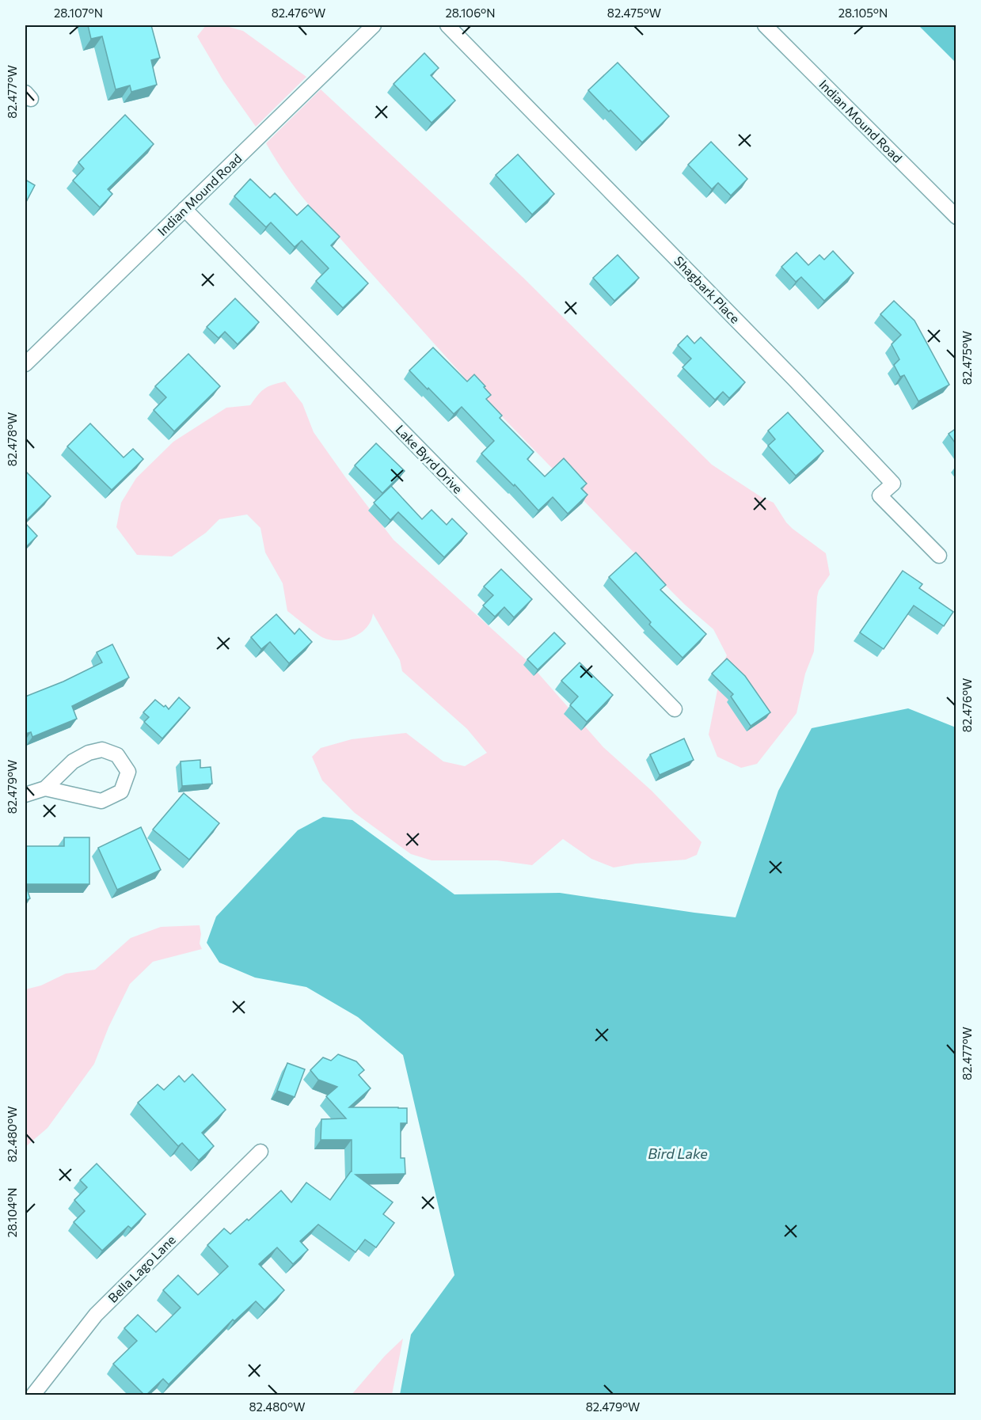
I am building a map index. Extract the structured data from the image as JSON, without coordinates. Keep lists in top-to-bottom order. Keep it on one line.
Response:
{"streets":{"street":["Indian Mound Road","Shagbark Place","Lake Byrd Drive","Bella Lago Lane"]},"crossings":[["Indian Mound Road","Lake Byrd Drive"]],"water":["Bird Lake"],"coordinates":["28.107°N","82.476°W","28.106°N","82.475°W","28.105°N","82.477°W","82.478°W","82.479°W","82.480°W","28.104°N"]}
